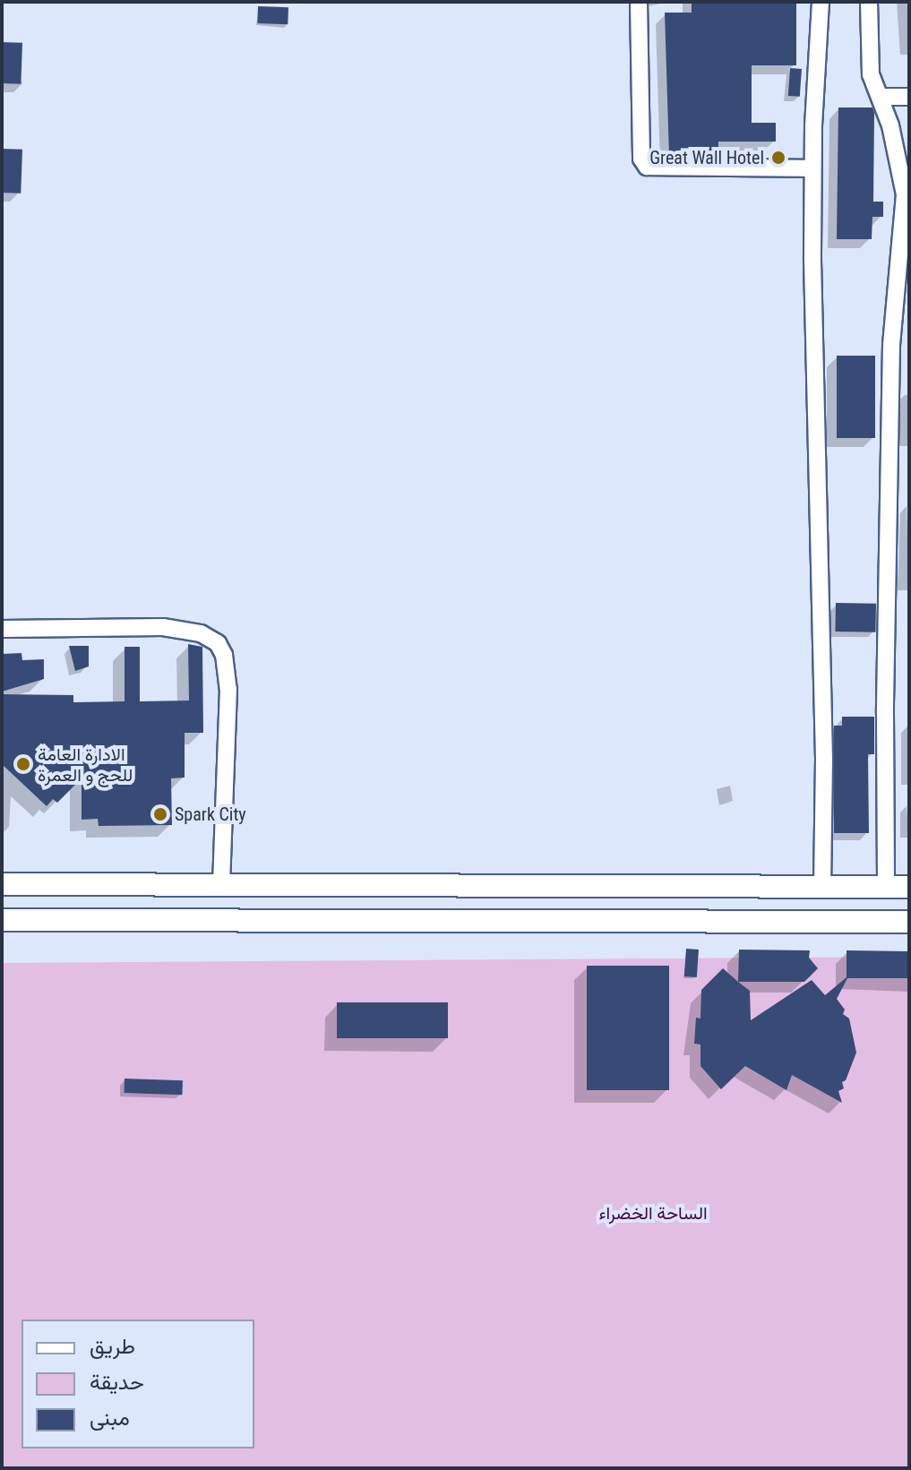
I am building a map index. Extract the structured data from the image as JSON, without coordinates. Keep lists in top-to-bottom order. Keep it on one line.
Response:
{"parks":["الساحة الخضراء"],"places":["Great Wall Hotel","الادارة العامة للحج و العمرة","Spark City"],"legend":["طريق","حديقة","مبنى"]}
